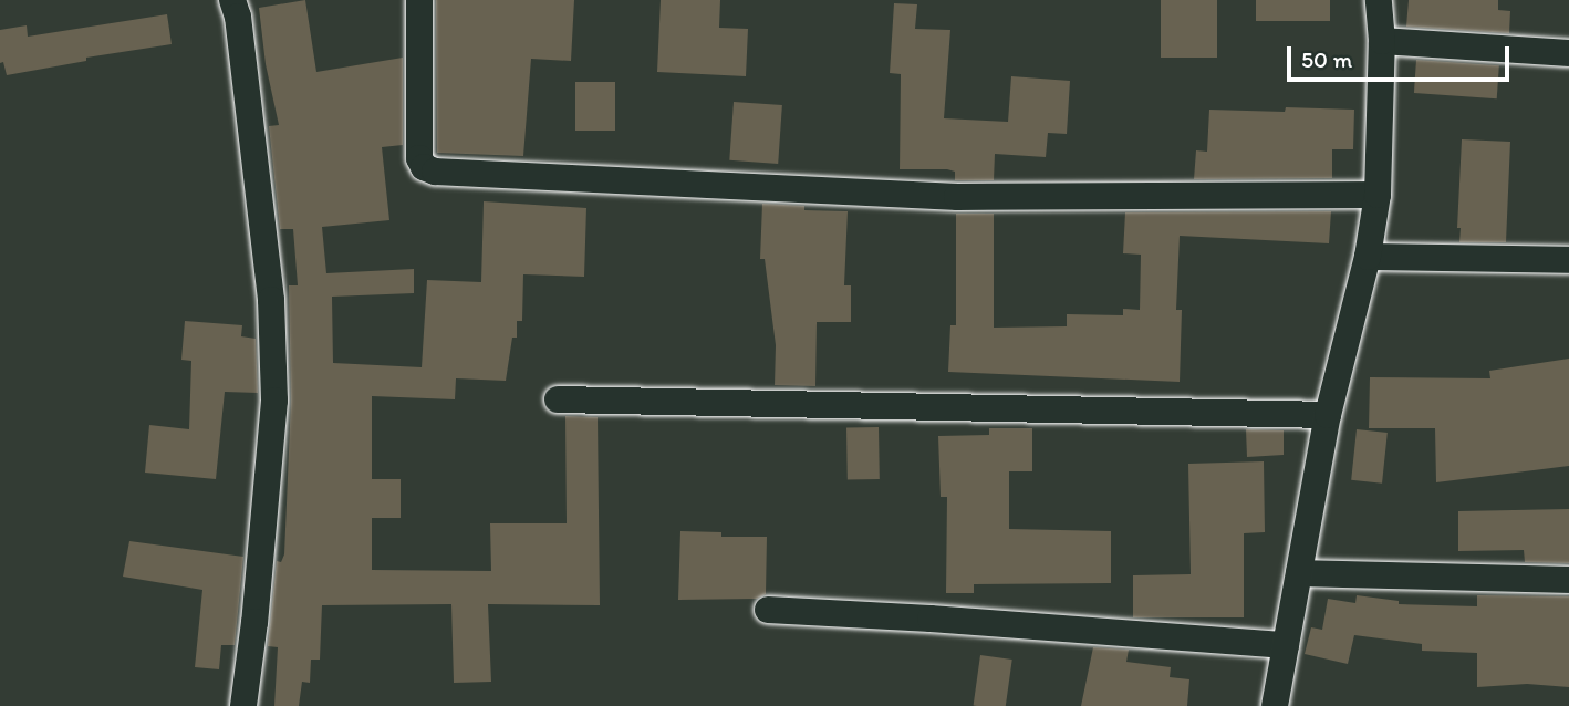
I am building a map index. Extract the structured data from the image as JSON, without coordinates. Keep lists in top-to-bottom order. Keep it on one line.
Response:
{"scale_bar":"50 m"}
